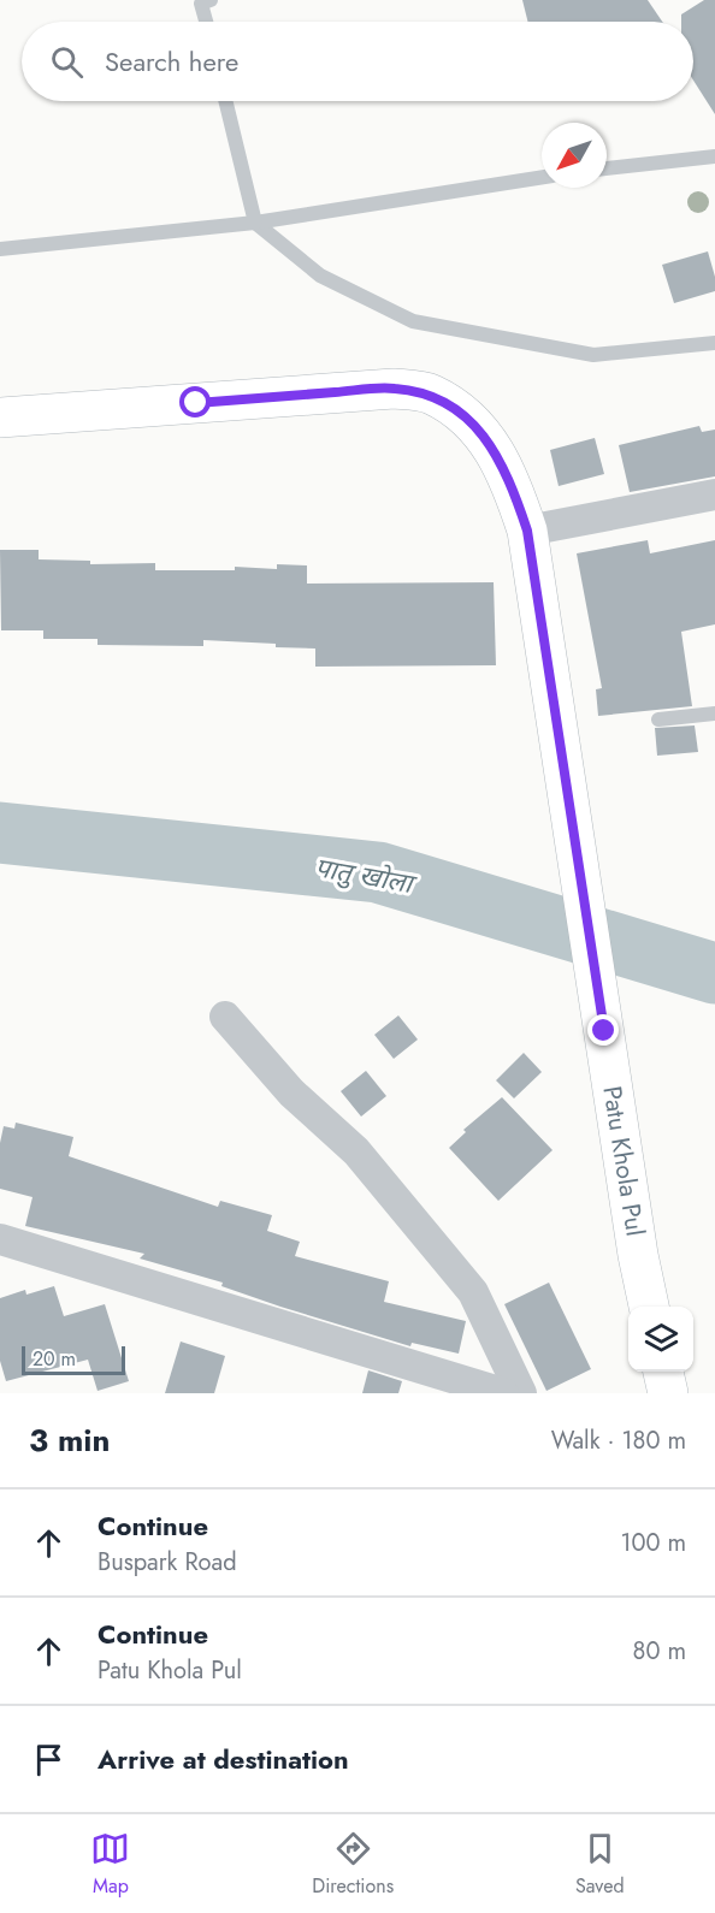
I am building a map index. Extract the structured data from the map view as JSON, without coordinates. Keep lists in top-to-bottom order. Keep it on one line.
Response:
{"streets":{"main road":["Patu Khola Pul"]},"water":["पातु खोला"],"scale_bar":"20 m","north":"bottom left","page":{"search":"Search here","scale":"20 m","heading":["3 min","Walk · 180 m"],"list":[["Continue","Buspark Road","100 m"],["Continue","Patu Khola Pul","80 m"],"Arrive at destination"],"nav":["Map","Directions","Saved"]}}
